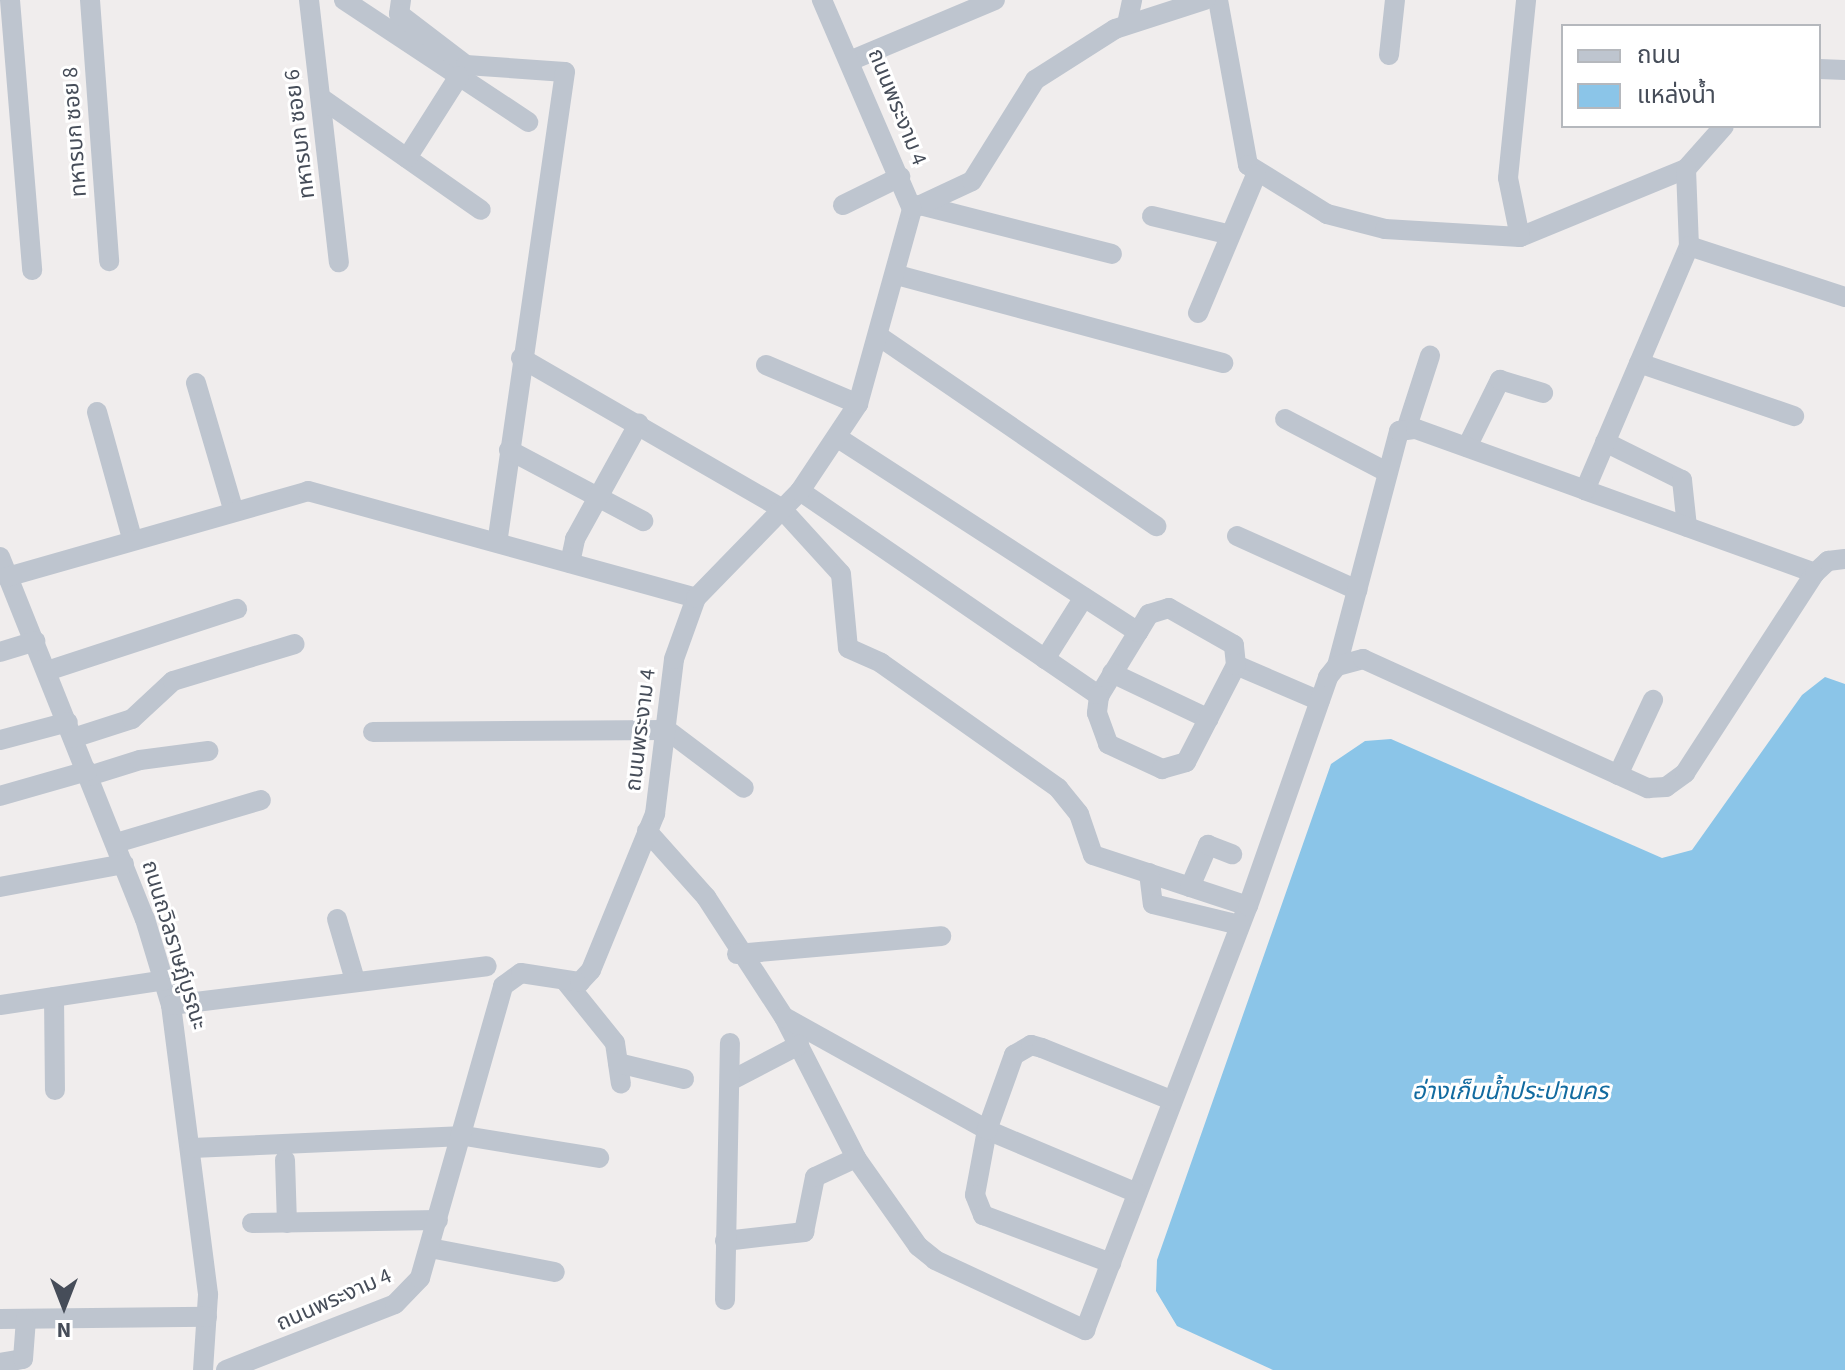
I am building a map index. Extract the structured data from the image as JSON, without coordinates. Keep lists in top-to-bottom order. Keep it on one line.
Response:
{"streets":{"street":["ถนนพระงาม 4","ทหารบก ซอย 8","ทหารบก ซอย 6","ถนนถวิลราษฎ์บูรณะ"]},"water":["อ่างเก็บน้ำประปานคร"],"legend":["ถนน","แหล่งน้ำ"],"north":"bottom"}
